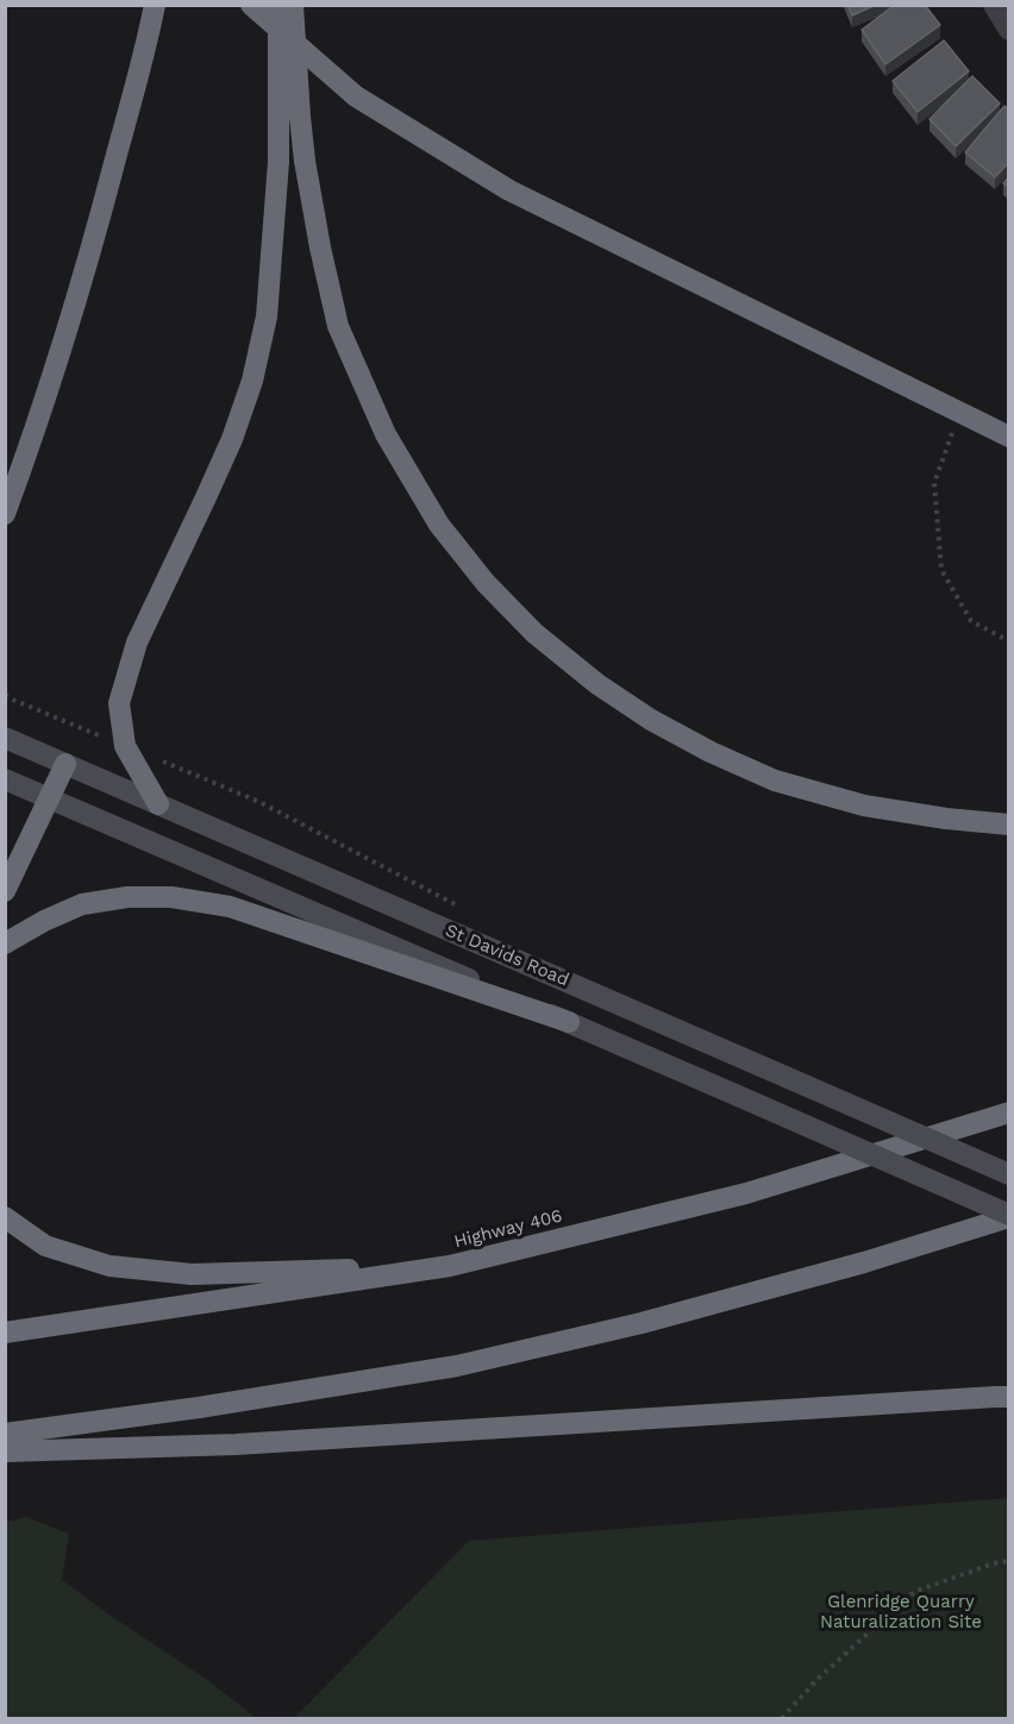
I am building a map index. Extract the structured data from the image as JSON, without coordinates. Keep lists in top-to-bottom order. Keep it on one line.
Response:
{"streets":{"highway":["Highway 406"],"main road":["St Davids Road"]},"parks":["Glenridge Quarry Naturalization Site"]}
